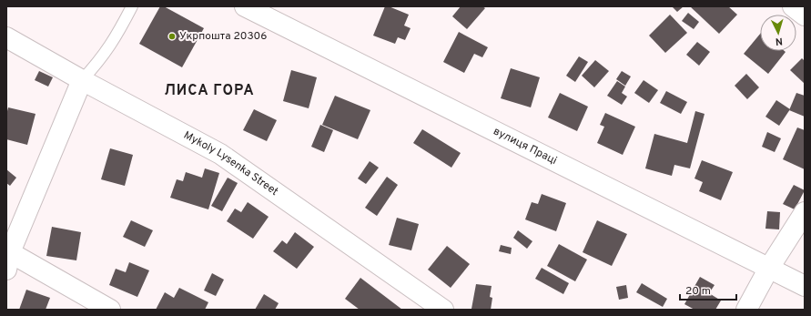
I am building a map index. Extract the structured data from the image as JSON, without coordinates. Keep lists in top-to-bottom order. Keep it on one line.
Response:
{"streets":{"street":["вулиця Праці","Mykoly Lysenka Street"]},"districts":["ЛИСА ГОРА"],"places":["Укрпошта 20306"],"scale_bar":"20 m","north":"bottom"}
